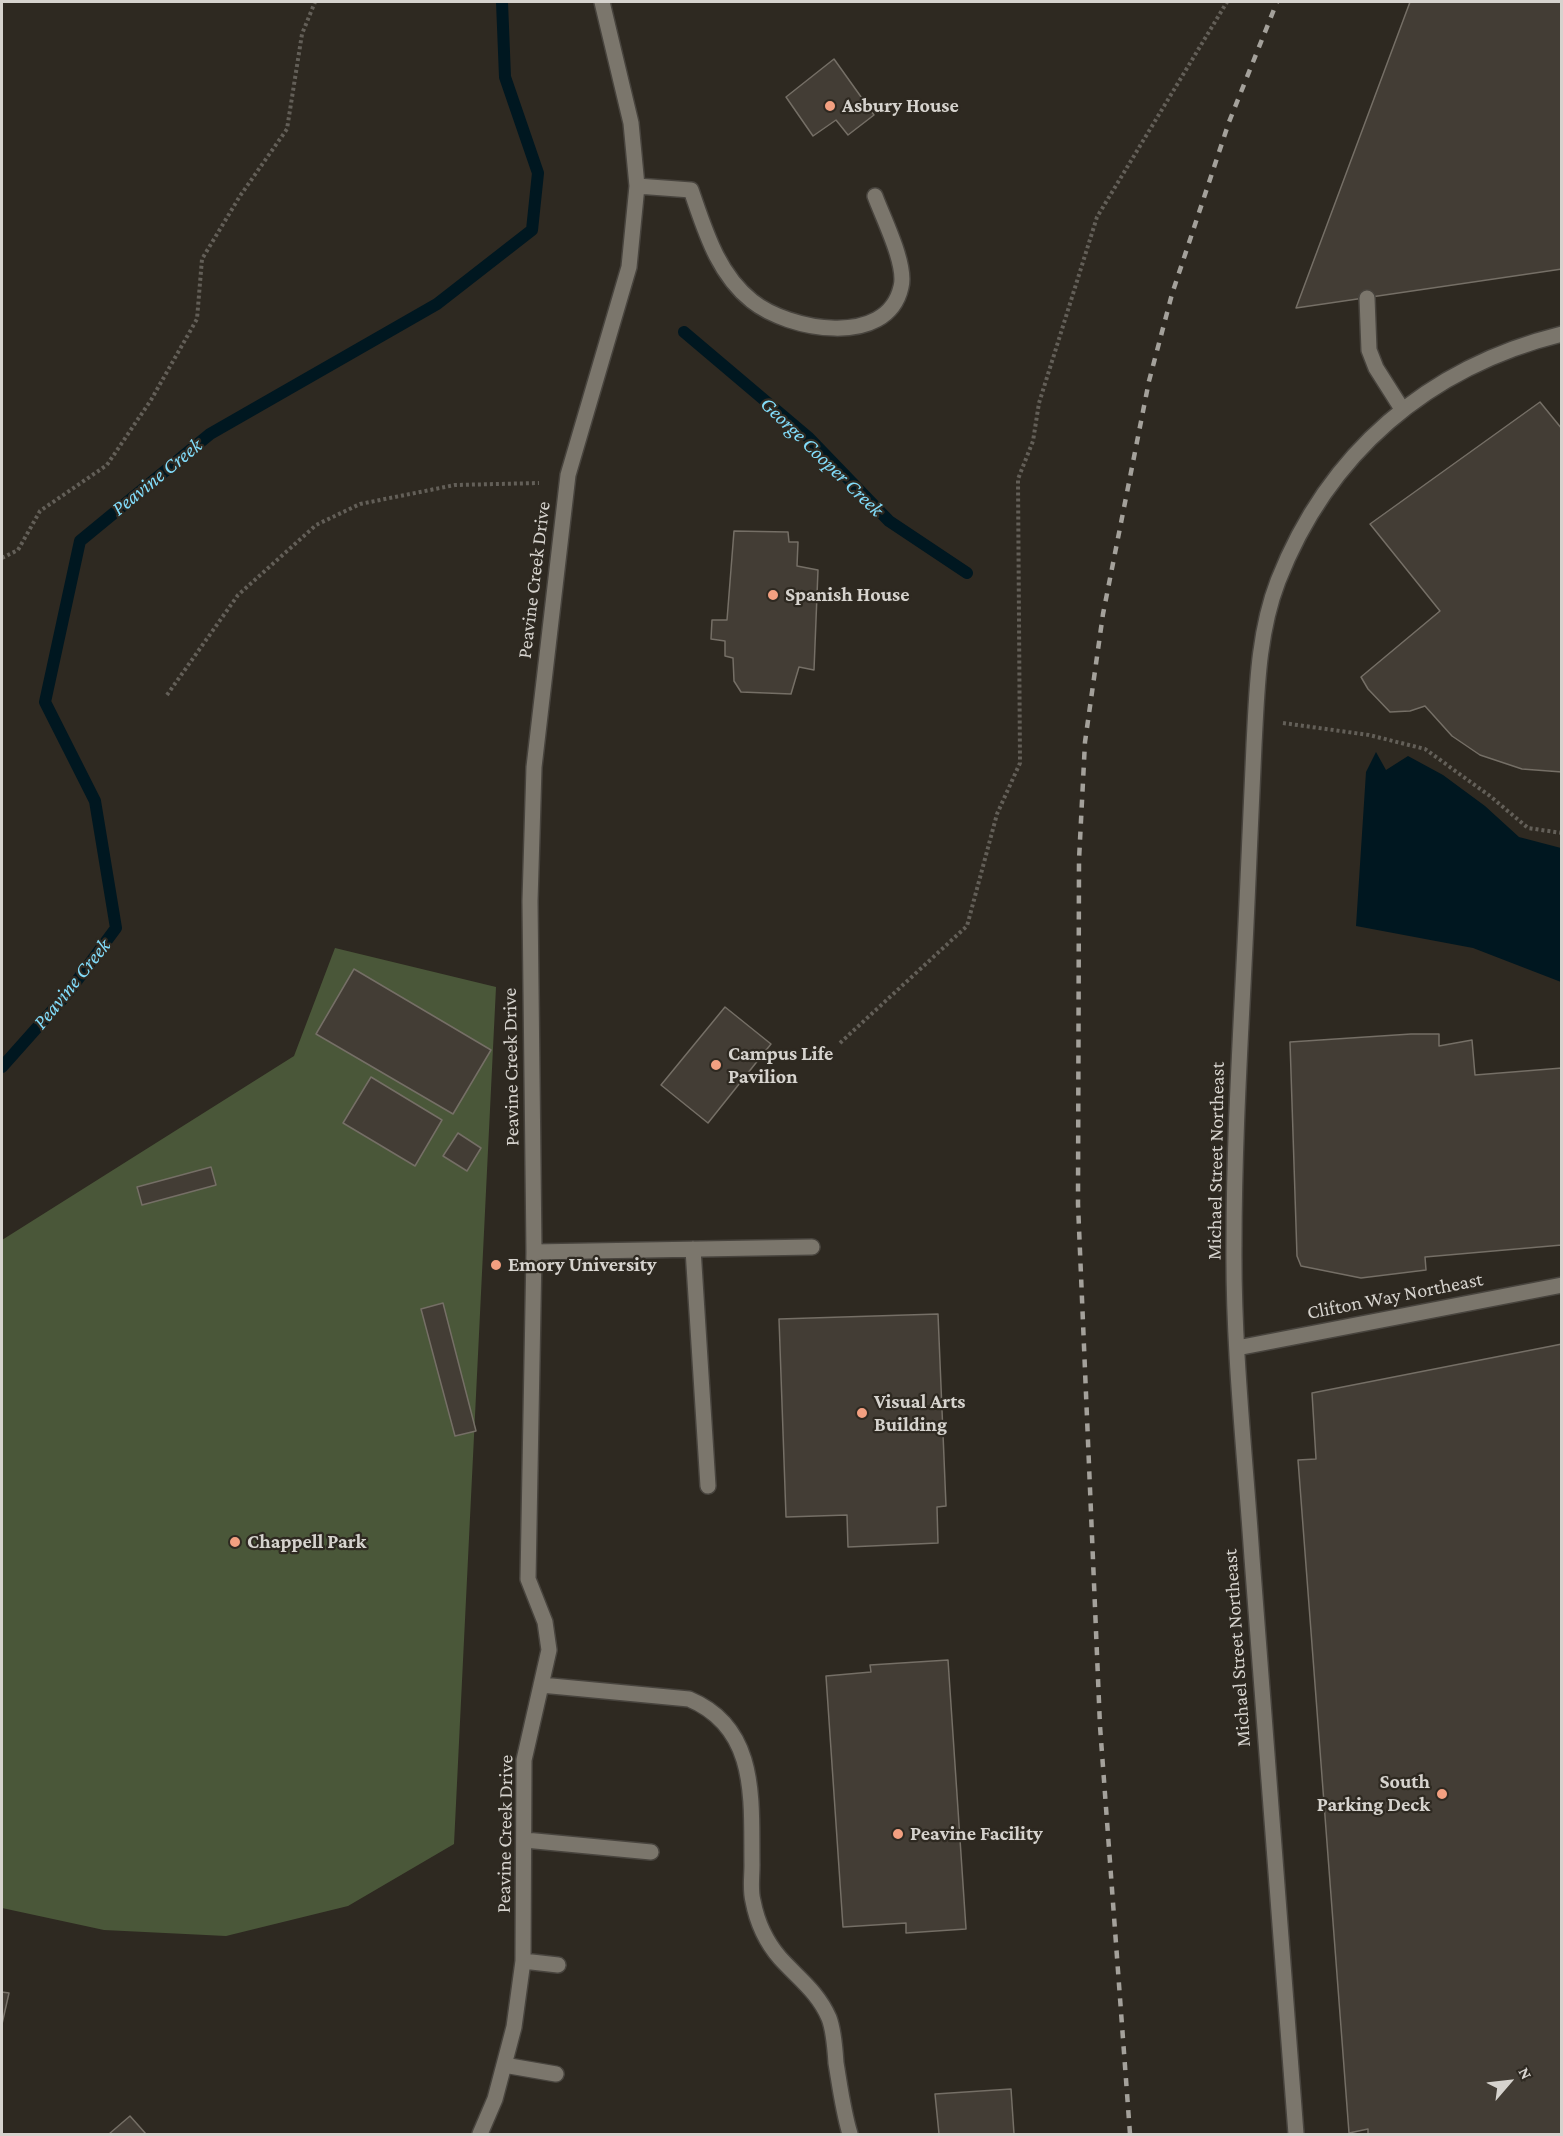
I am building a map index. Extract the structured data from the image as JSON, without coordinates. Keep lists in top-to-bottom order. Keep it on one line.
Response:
{"streets":{"street":["Peavine Creek Drive","Michael Street Northeast","Clifton Way Northeast"]},"crossings":[["Michael Street Northeast","Clifton Way Northeast"]],"water":["George Cooper Creek","Peavine Creek"],"places":["Asbury House","Spanish House","Campus Life Pavilion","Emory University","Visual Arts Building","Chappell Park","South Parking Deck","Peavine Facility"],"north":"top right"}
